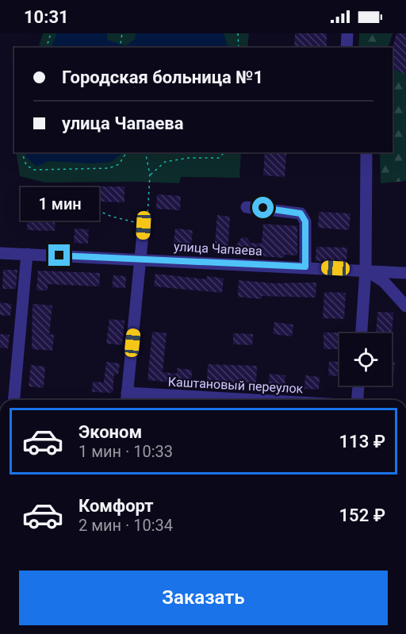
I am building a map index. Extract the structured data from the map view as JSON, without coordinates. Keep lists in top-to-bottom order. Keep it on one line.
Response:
{"streets":{"street":["улица Чапаева","Каштановый переулок"]},"page":{"status":"10:31","banner":["Городская больница №1","улица Чапаева"],"bubble":"1 мин","list":[{"name":"Эконом","note":"1 мин · 10:33","value":"113 ₽"},{"name":"Комфорт","note":"2 мин · 10:34","value":"152 ₽"}],"buttons":"Заказать"}}
